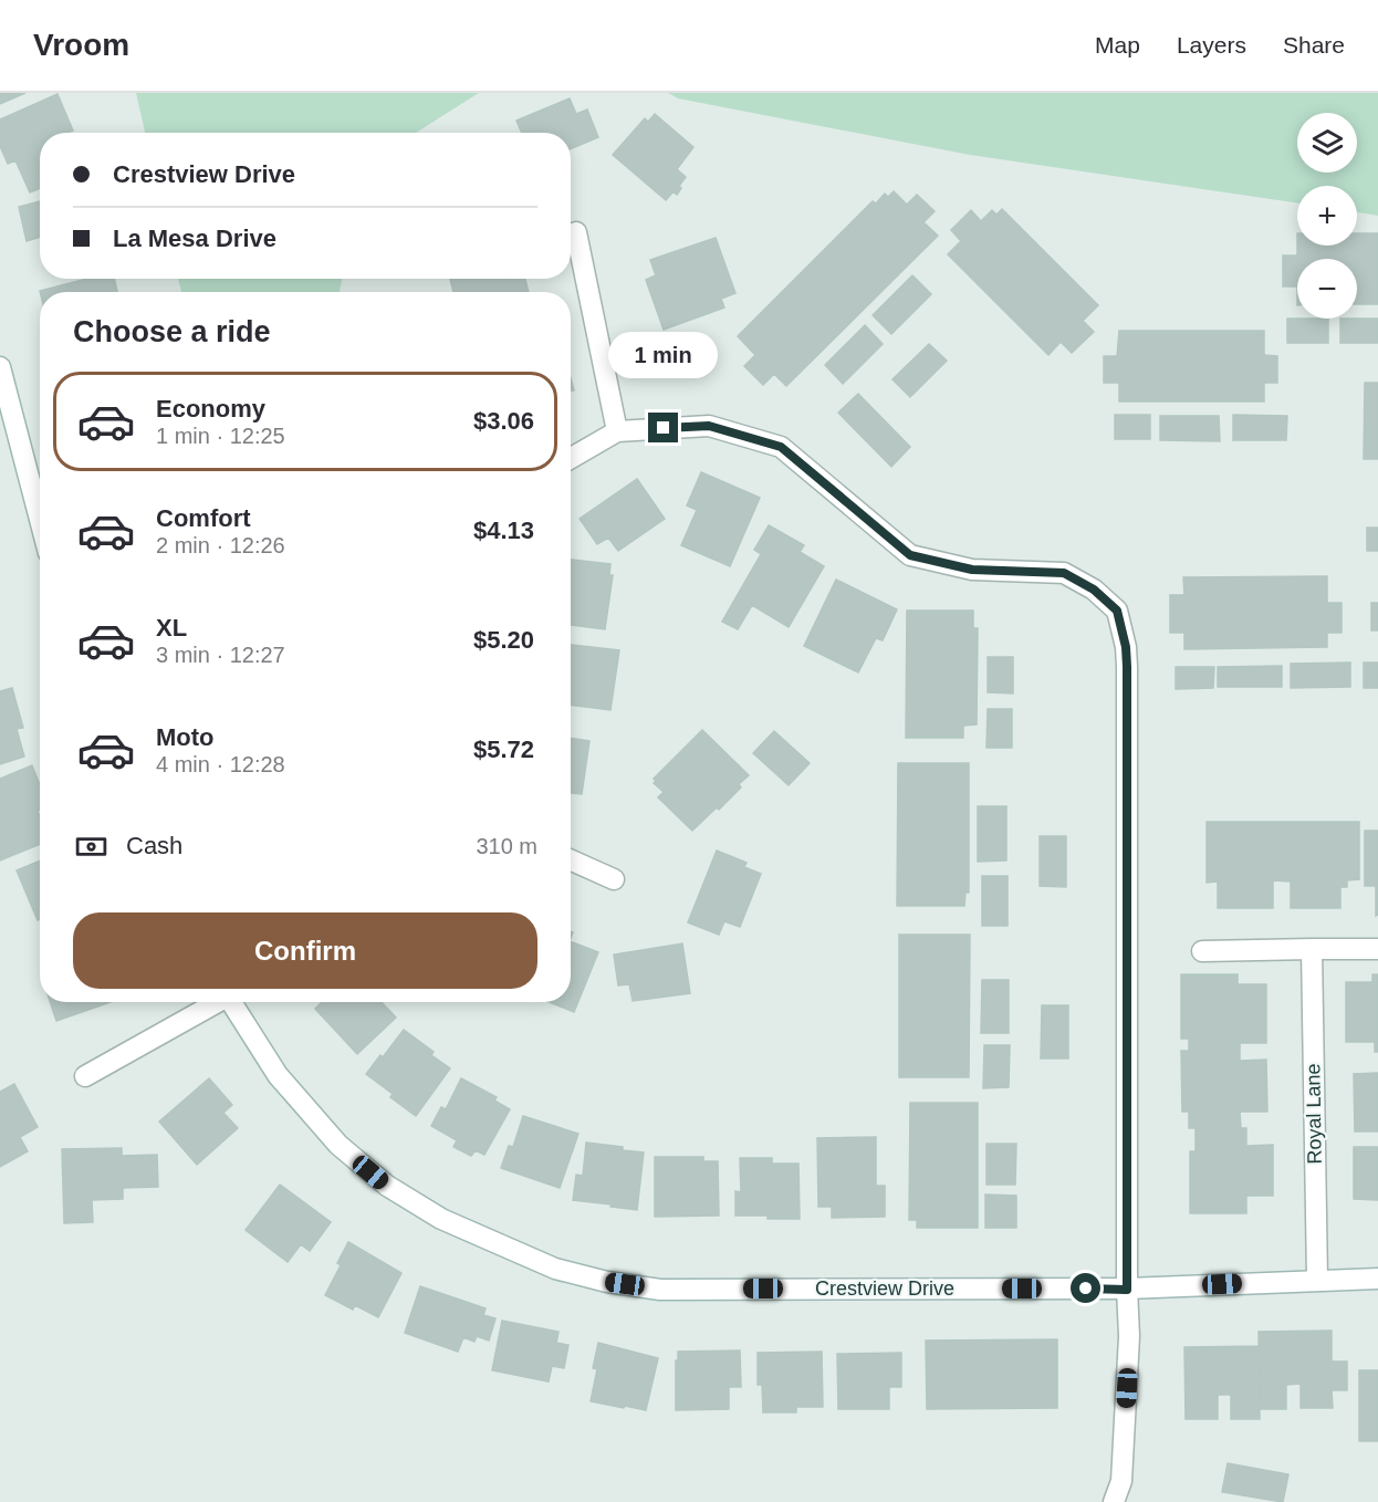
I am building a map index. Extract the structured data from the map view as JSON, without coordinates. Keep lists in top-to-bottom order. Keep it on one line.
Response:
{"streets":{"street":["Royal Lane","Crestview Drive"]},"crossings":[["Royal Lane","Crestview Drive"]],"page":{"header":"Vroom","nav":["Map","Layers","Share"],"map_buttons":["+","−"],"banner":["Crestview Drive","La Mesa Drive"],"heading":"Choose a ride","bubble":"1 min","list":[{"name":"Economy","note":"1 min · 12:25","value":"$3.06"},{"name":"Comfort","note":"2 min · 12:26","value":"$4.13"},{"name":"XL","note":"3 min · 12:27","value":"$5.20"},{"name":"Moto","note":"4 min · 12:28","value":"$5.72"}],"pay":["Cash","310 m"],"buttons":"Confirm"}}
